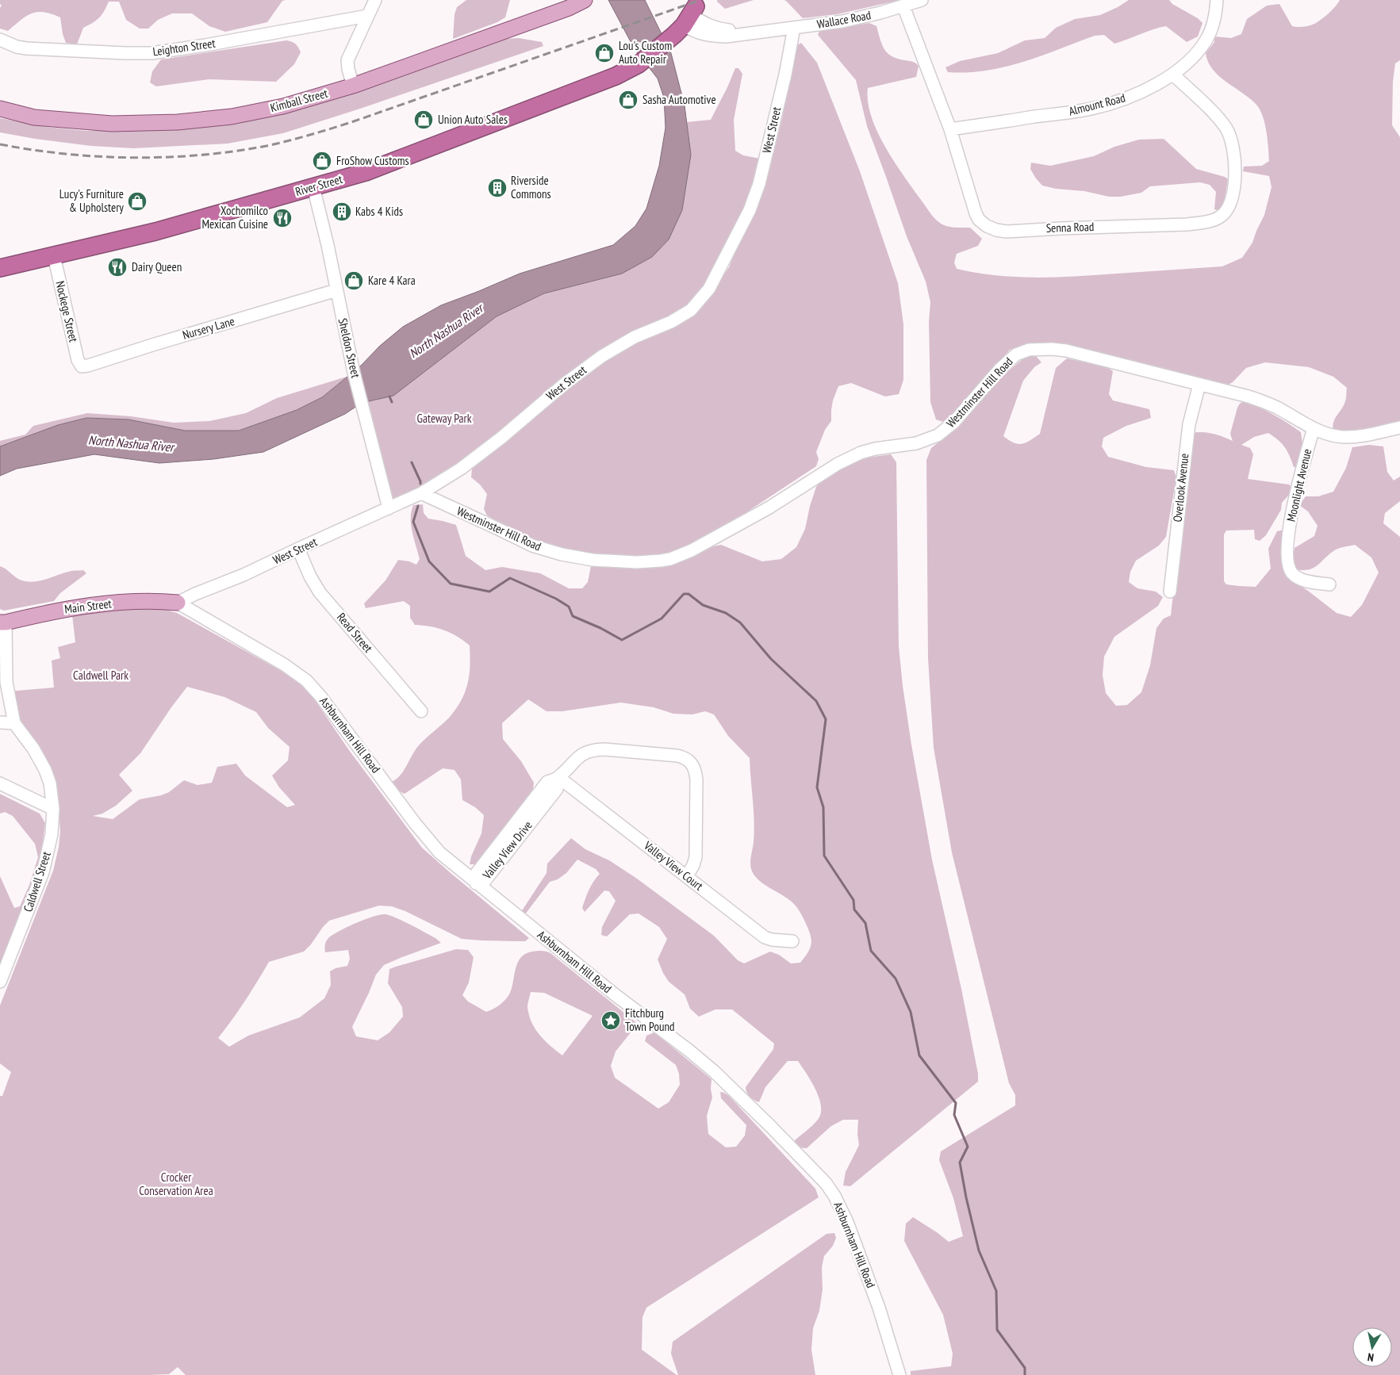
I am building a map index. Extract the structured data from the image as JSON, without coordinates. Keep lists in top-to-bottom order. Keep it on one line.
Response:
{"streets":{"highway":["River Street"],"main road":["Kimball Street","Main Street"],"street":["Wallace Road","Leighton Street","Almount Road","West Street","Senna Road","Nockege Street","Nursery Lane","Sheldon Street","Westminster Hill Road","Moonlight Avenue","Overlook Avenue","Read Street","Ashburnham Hill Road","Valley View Drive","Valley View Court","Caldwell Street"]},"crossings":[["Wallace Road","West Street"],["Wallace Road","River Street"],["Wallace Road","Senna Road"],["Almount Road","Senna Road"],["West Street","Sheldon Street"],["West Street","Westminster Hill Road"],["West Street","Main Street"],["West Street","Read Street"],["West Street","Ashburnham Hill Road"],["River Street","Nockege Street"],["River Street","Sheldon Street"],["Nockege Street","Nursery Lane"],["Nursery Lane","Sheldon Street"],["Westminster Hill Road","Moonlight Avenue"],["Westminster Hill Road","Overlook Avenue"],["Main Street","Ashburnham Hill Road"],["Main Street","Caldwell Street"],["Ashburnham Hill Road","Valley View Drive"],["Valley View Drive","Valley View Court"]],"water":["North Nashua River"],"parks":["Gateway Park","Caldwell Park","Crocker Conservation Area"],"places":{"shop":["Lou's Custom Auto Repair","Sasha Automotive","Union Auto Sales","FroShow Customs","Lucy's Furniture & Upholstery","Kare 4 Kara"],"building":["Riverside Commons","Kabs 4 Kids"],"restaurant":["Xochomilco Mexican Cuisine","Dairy Queen"],"place":["Fitchburg Town Pound"]},"north":"bottom"}
